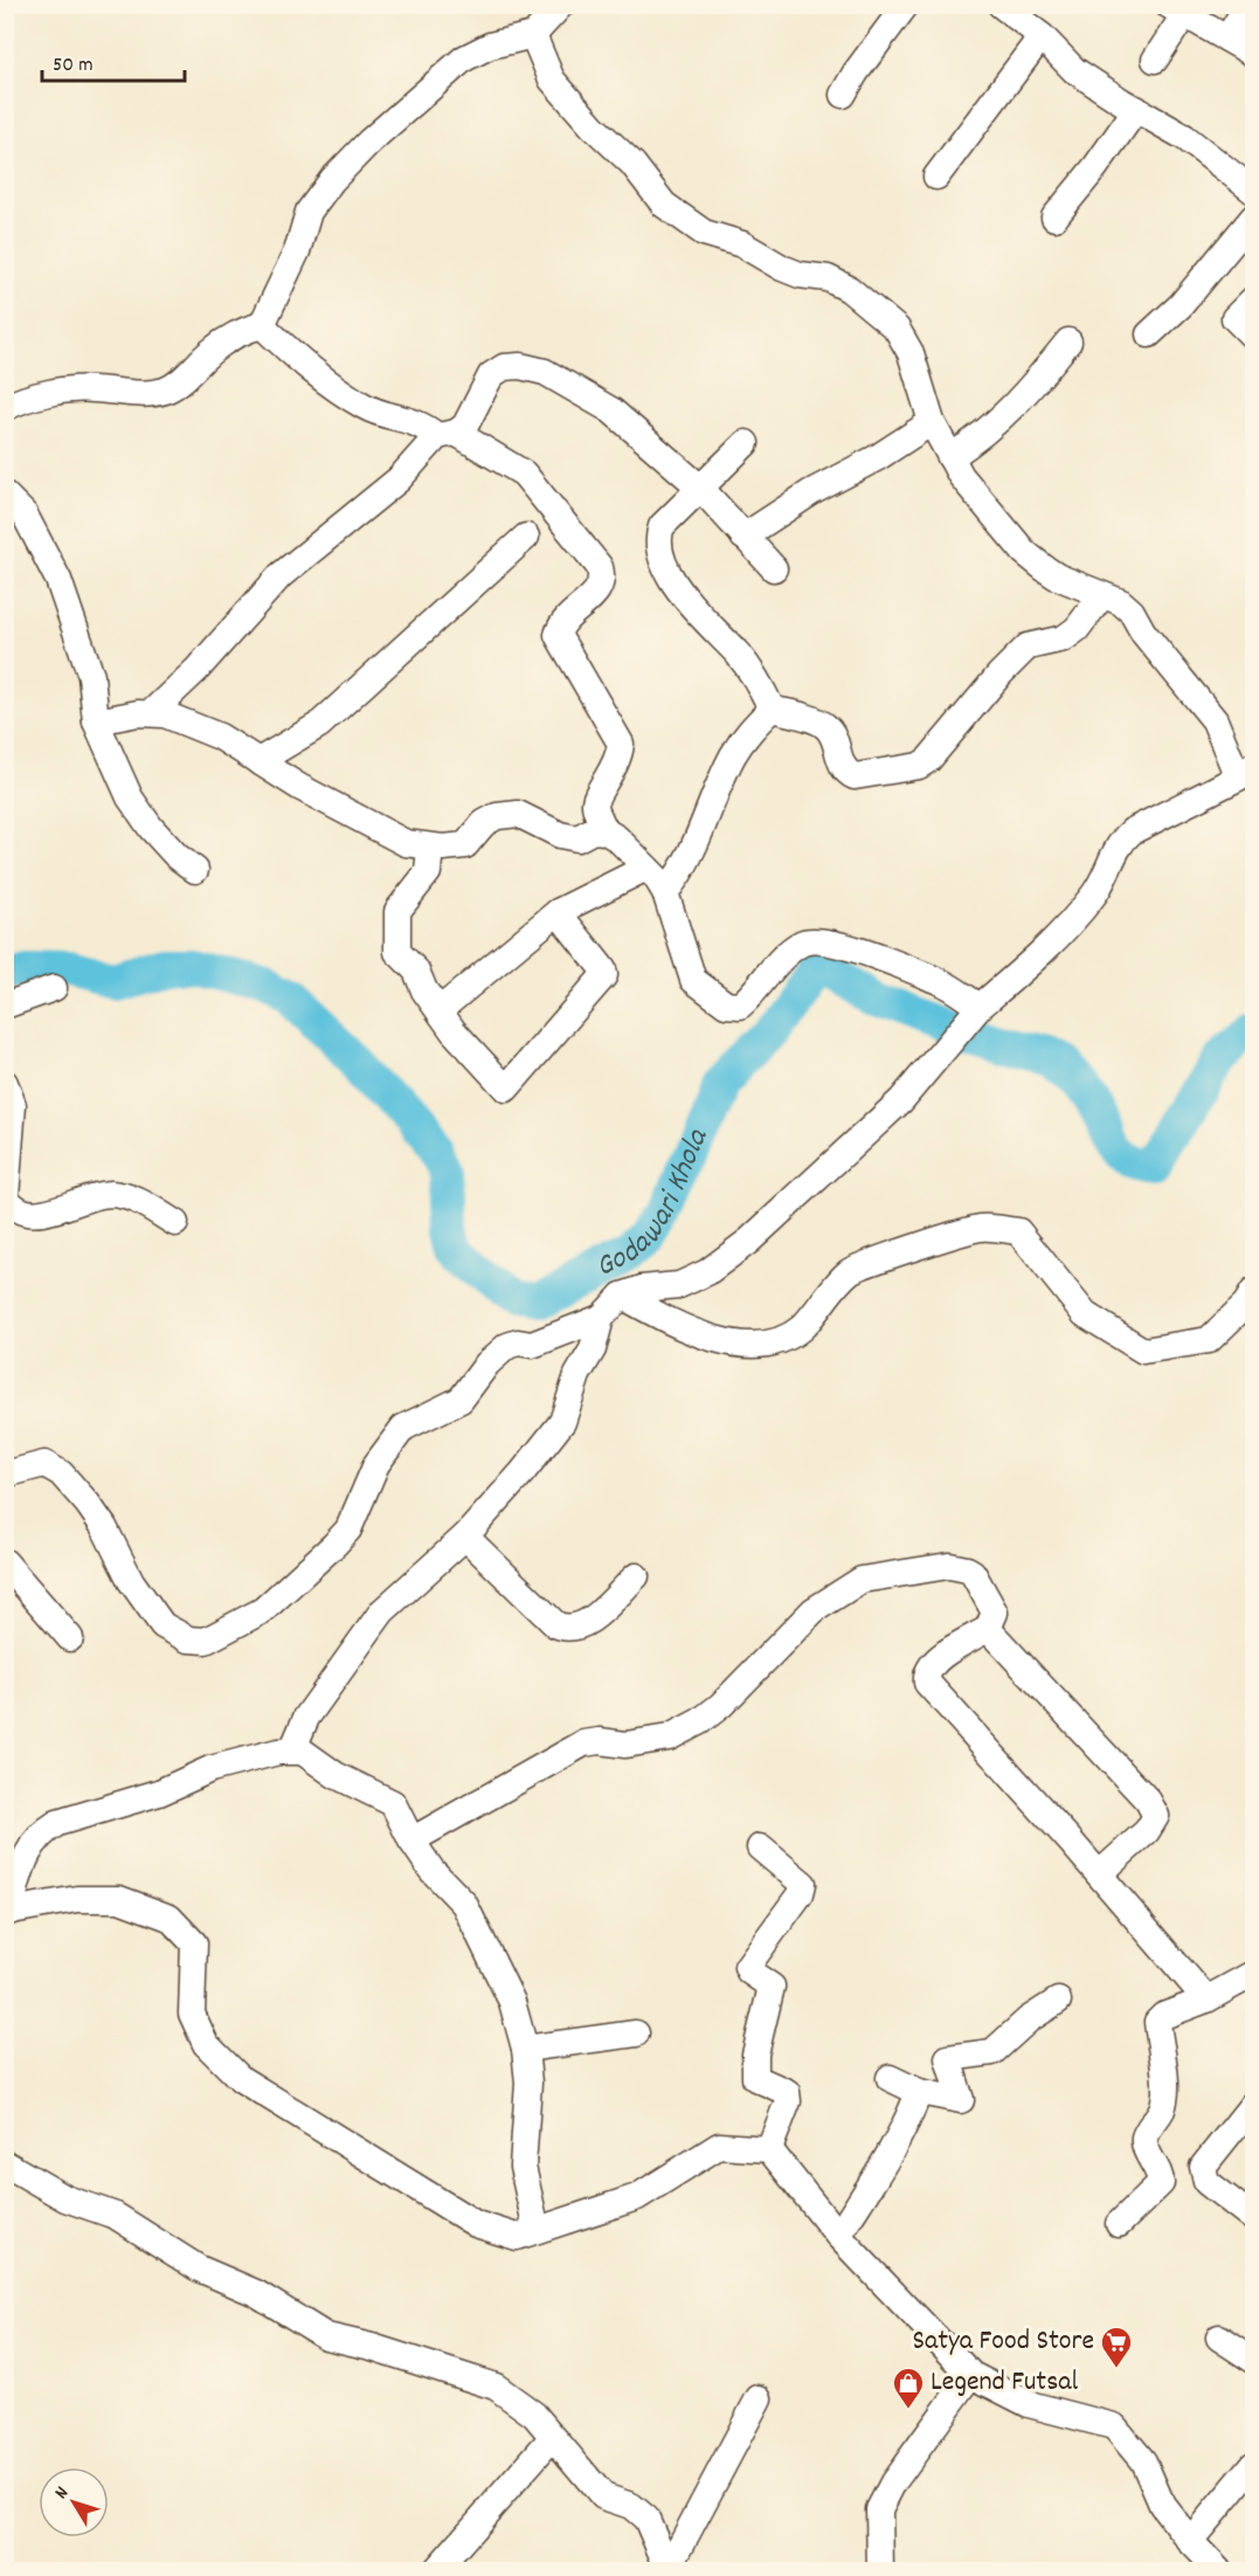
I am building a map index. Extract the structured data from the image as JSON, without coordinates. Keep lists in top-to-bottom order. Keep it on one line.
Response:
{"water":["Godawari Khola"],"places":{"supermarket":["Satya Food Store"],"shop":["Legend Futsal"]},"scale_bar":"50 m","north":"top left"}
